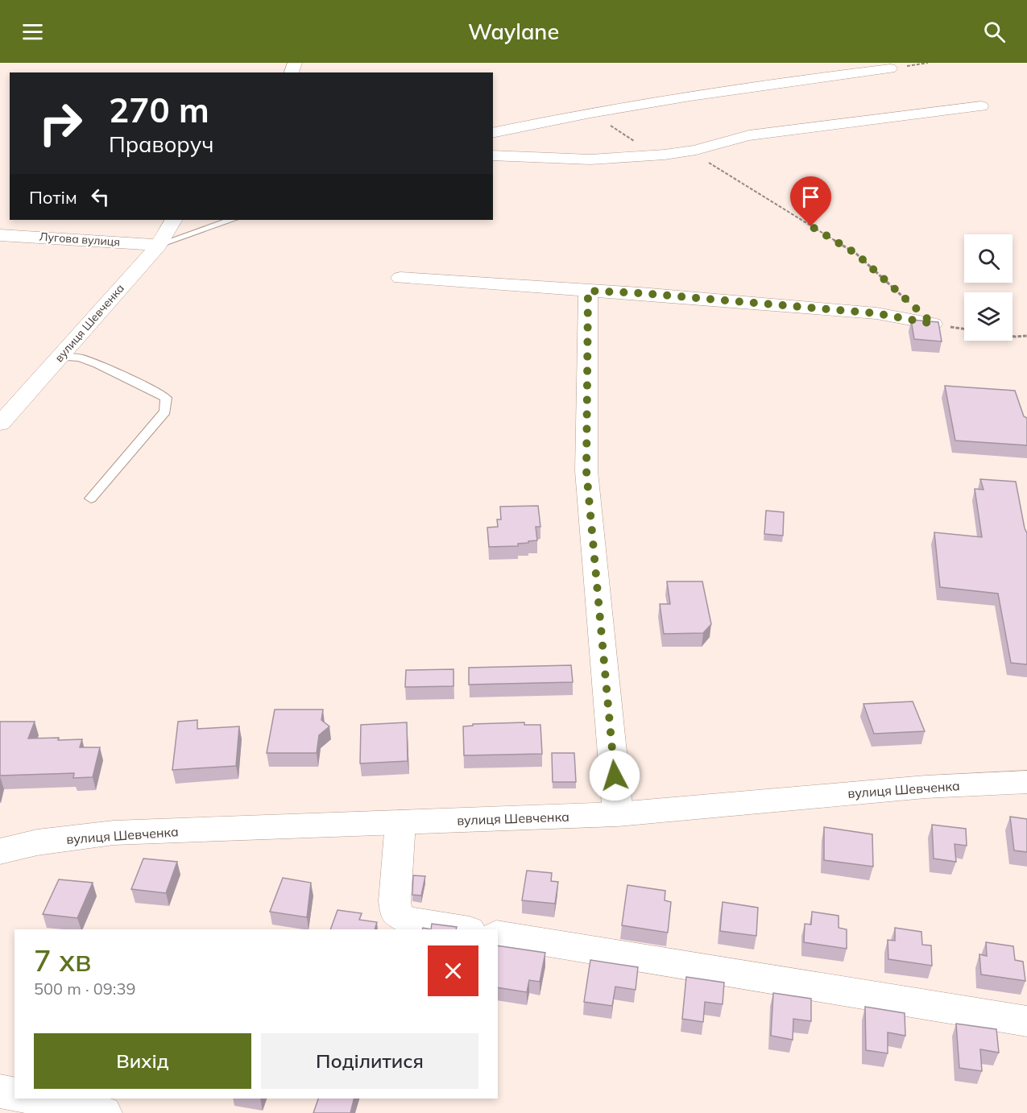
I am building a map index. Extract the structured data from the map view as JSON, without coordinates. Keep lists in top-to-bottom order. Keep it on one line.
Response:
{"streets":{"street":["Лугова вулиця","вулиця Шевченка"]},"crossings":[["Лугова вулиця","вулиця Шевченка"]],"page":{"header":"Waylane","turn":["270 m","Праворуч"],"then":"Потім","heading":["7 хв","500 m · 09:39"],"buttons":["Вихід","Поділитися"]}}
